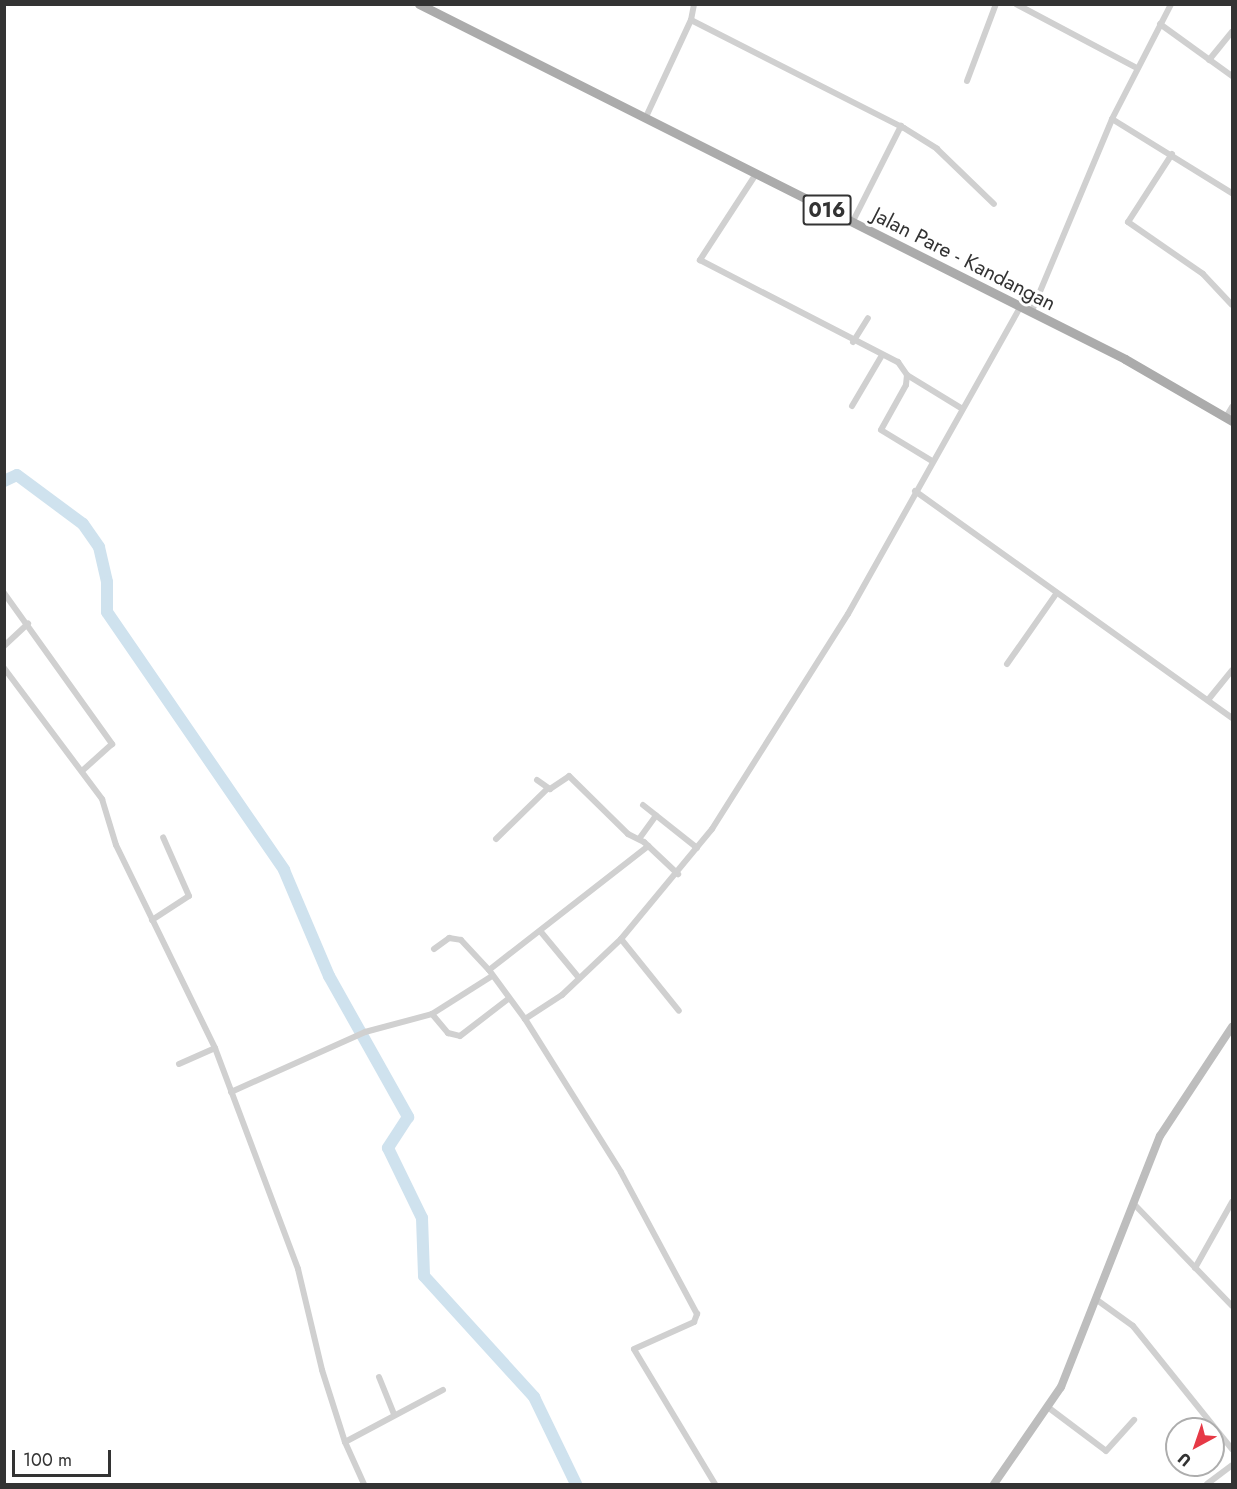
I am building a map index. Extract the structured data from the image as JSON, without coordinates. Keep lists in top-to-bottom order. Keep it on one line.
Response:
{"streets":{"main road":["016","Jalan Pare - Kandangan"]},"scale_bar":"100 m","north":"bottom left"}
